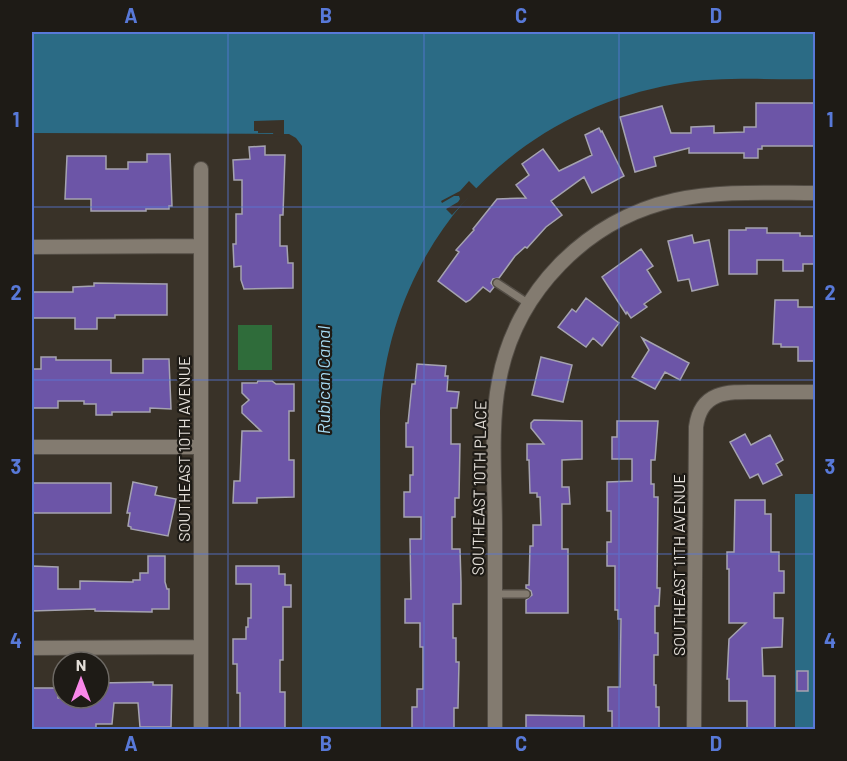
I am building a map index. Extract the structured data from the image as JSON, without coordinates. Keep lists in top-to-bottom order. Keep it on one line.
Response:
{"streets":{"street":["SOUTHEAST 10TH AVENUE","SOUTHEAST 10TH PLACE","SOUTHEAST 11TH AVENUE"]},"water":["Rubican Canal"],"north":"top","grid":{"columns":["A","B","C","D"],"rows":["1","2","3","4"]}}
